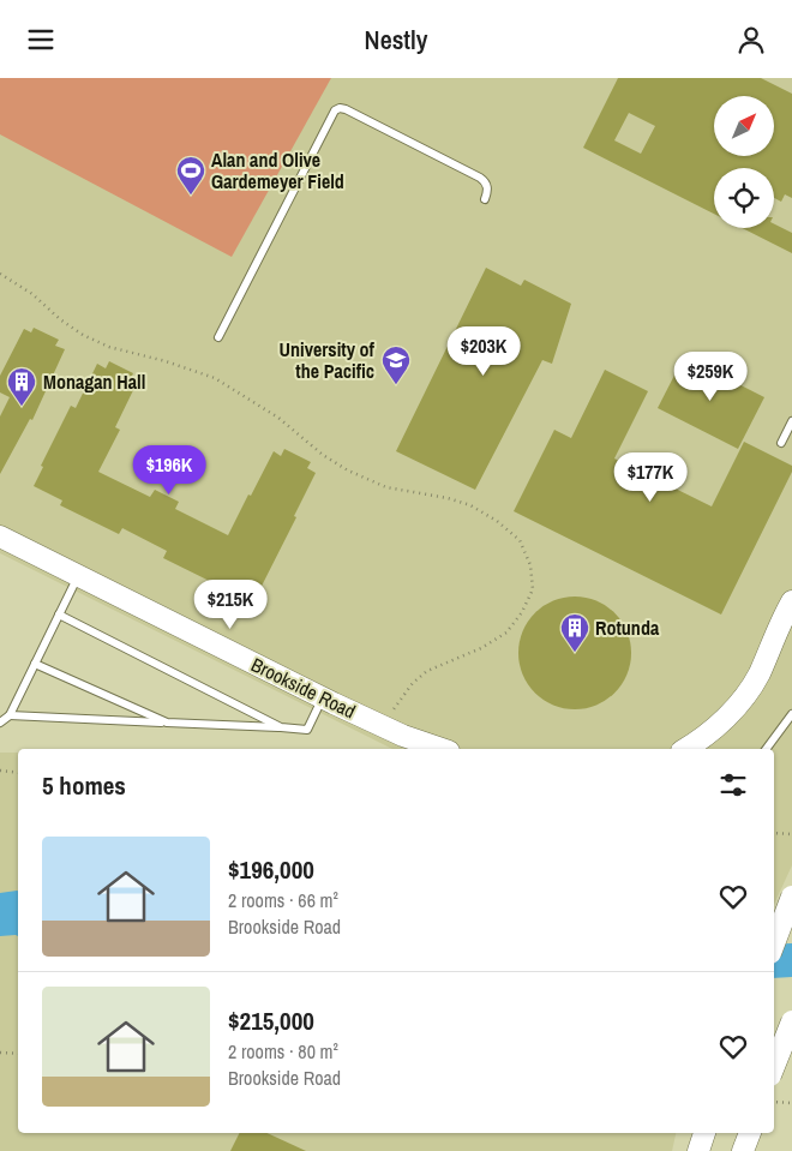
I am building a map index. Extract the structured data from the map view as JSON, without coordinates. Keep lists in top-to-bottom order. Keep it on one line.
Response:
{"streets":{"street":["Brookside Road"]},"places":{"sports":["Alan and Olive Gardemeyer Field"],"school or university":["University of the Pacific"],"building":["Monagan Hall","Rotunda"]},"north":"top right","page":{"header":"Nestly","price":["$203K","$259K","$196K","$177K","$215K"],"heading":"5 homes","list":[{"name":"$196,000","note":"2 rooms · 66 m² · Brookside Road"},{"name":"$215,000","note":"2 rooms · 80 m² · Brookside Road"}]}}
